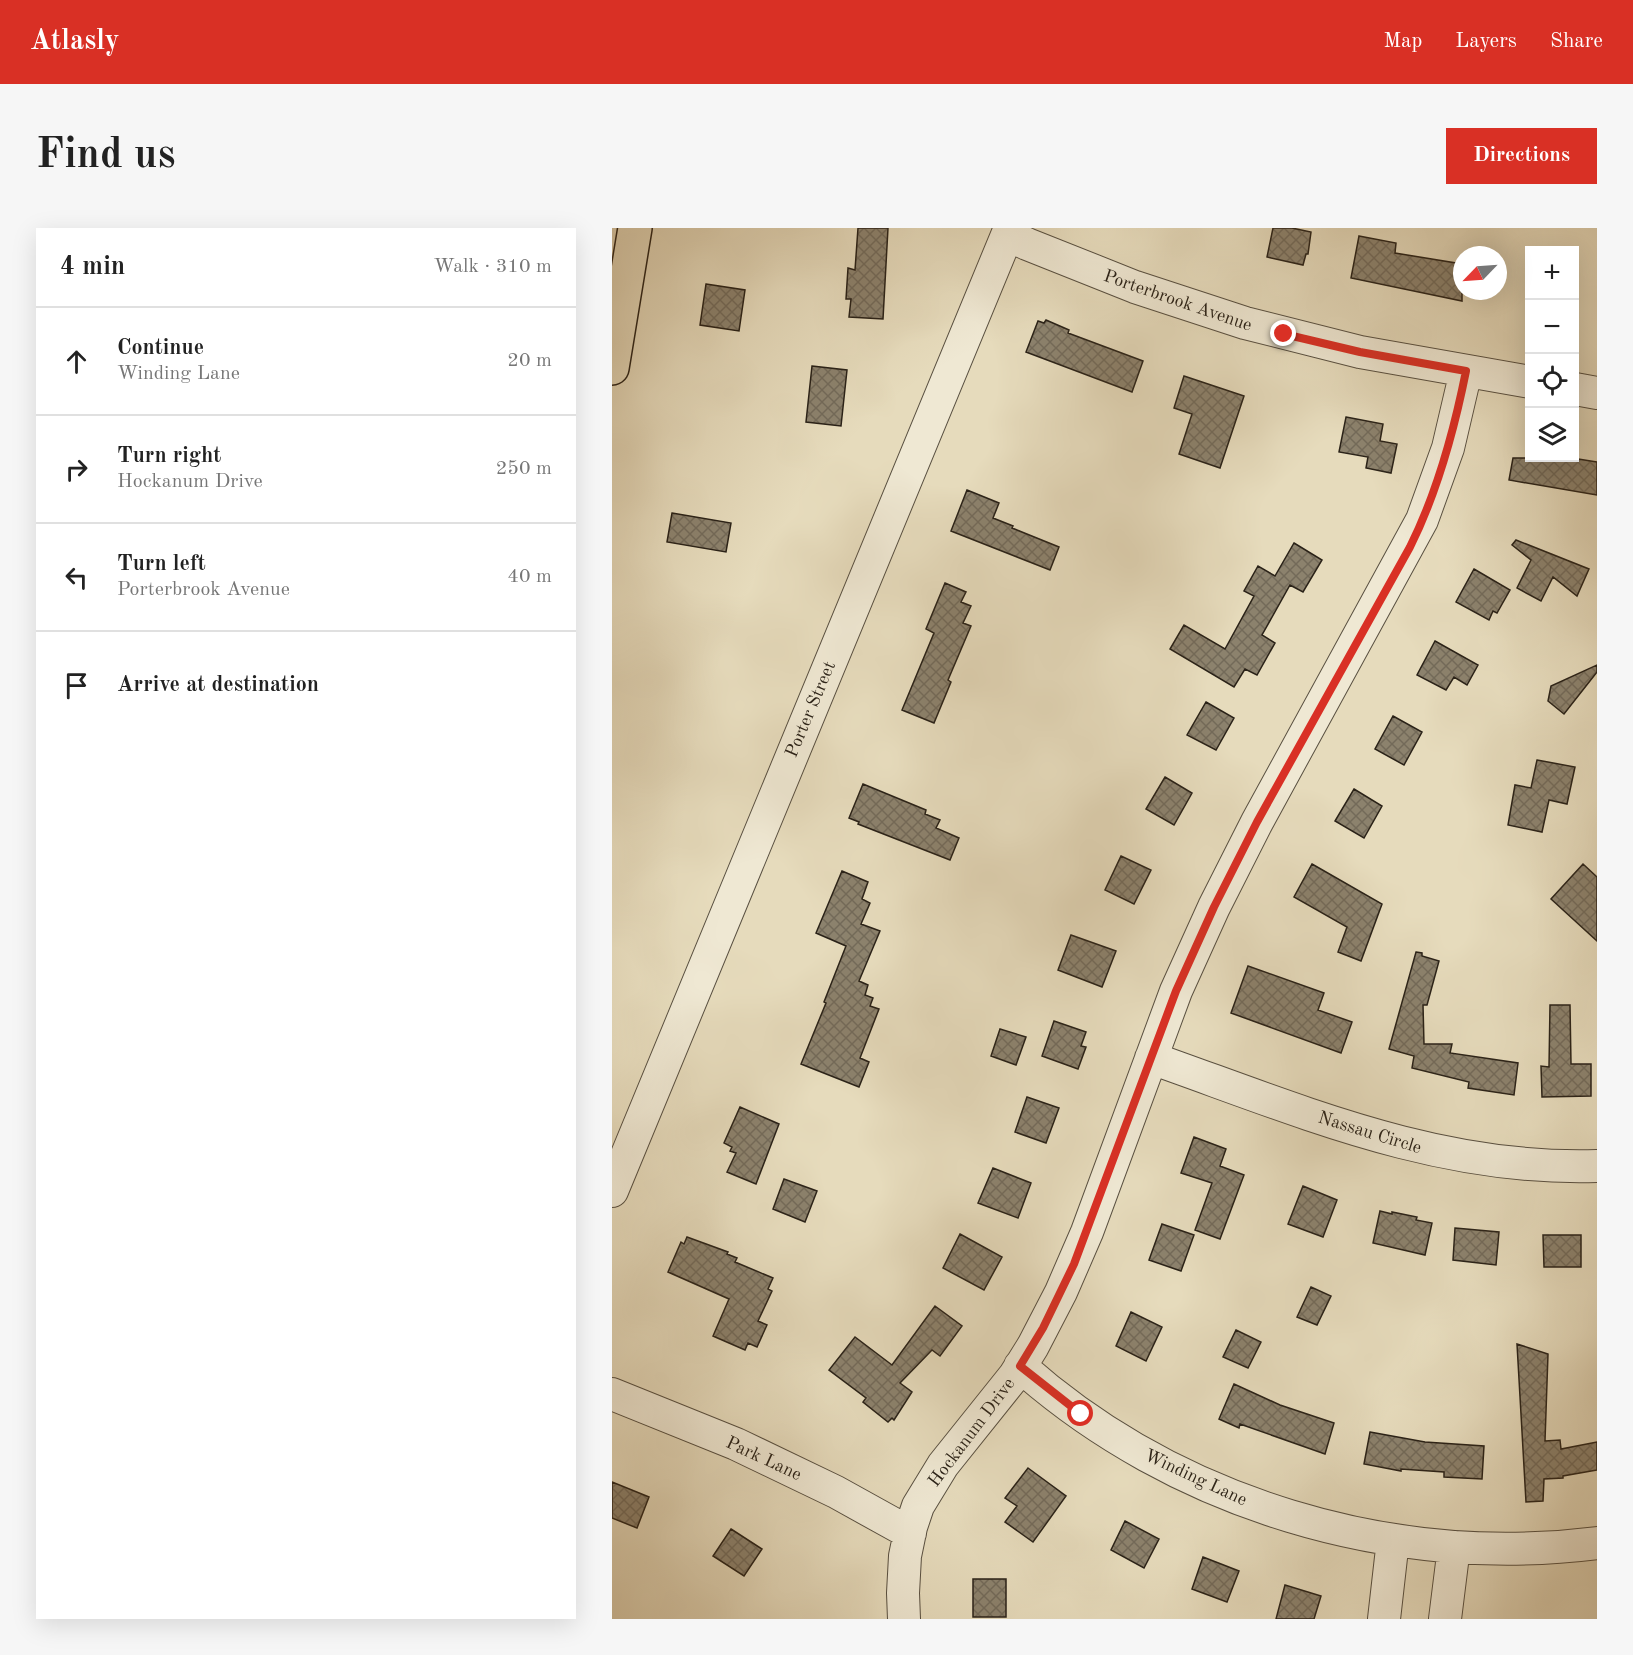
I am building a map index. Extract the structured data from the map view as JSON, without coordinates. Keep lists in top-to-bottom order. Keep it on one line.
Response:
{"streets":{"street":["Porterbrook Avenue","Porter Street","Nassau Circle","Hockanum Drive","Park Lane","Winding Lane"]},"crossings":[["Porterbrook Avenue","Porter Street"],["Porterbrook Avenue","Hockanum Drive"],["Nassau Circle","Hockanum Drive"],["Hockanum Drive","Park Lane"],["Hockanum Drive","Winding Lane"]],"north":"bottom left","page":{"header":"Atlasly","nav":["Map","Layers","Share"],"buttons":"Directions","title":"Find us","heading":["4 min","Walk · 310 m"],"map_buttons":["+","−"],"list":[["Continue","Winding Lane","20 m"],["Turn right","Hockanum Drive","250 m"],["Turn left","Porterbrook Avenue","40 m"],"Arrive at destination"]}}
